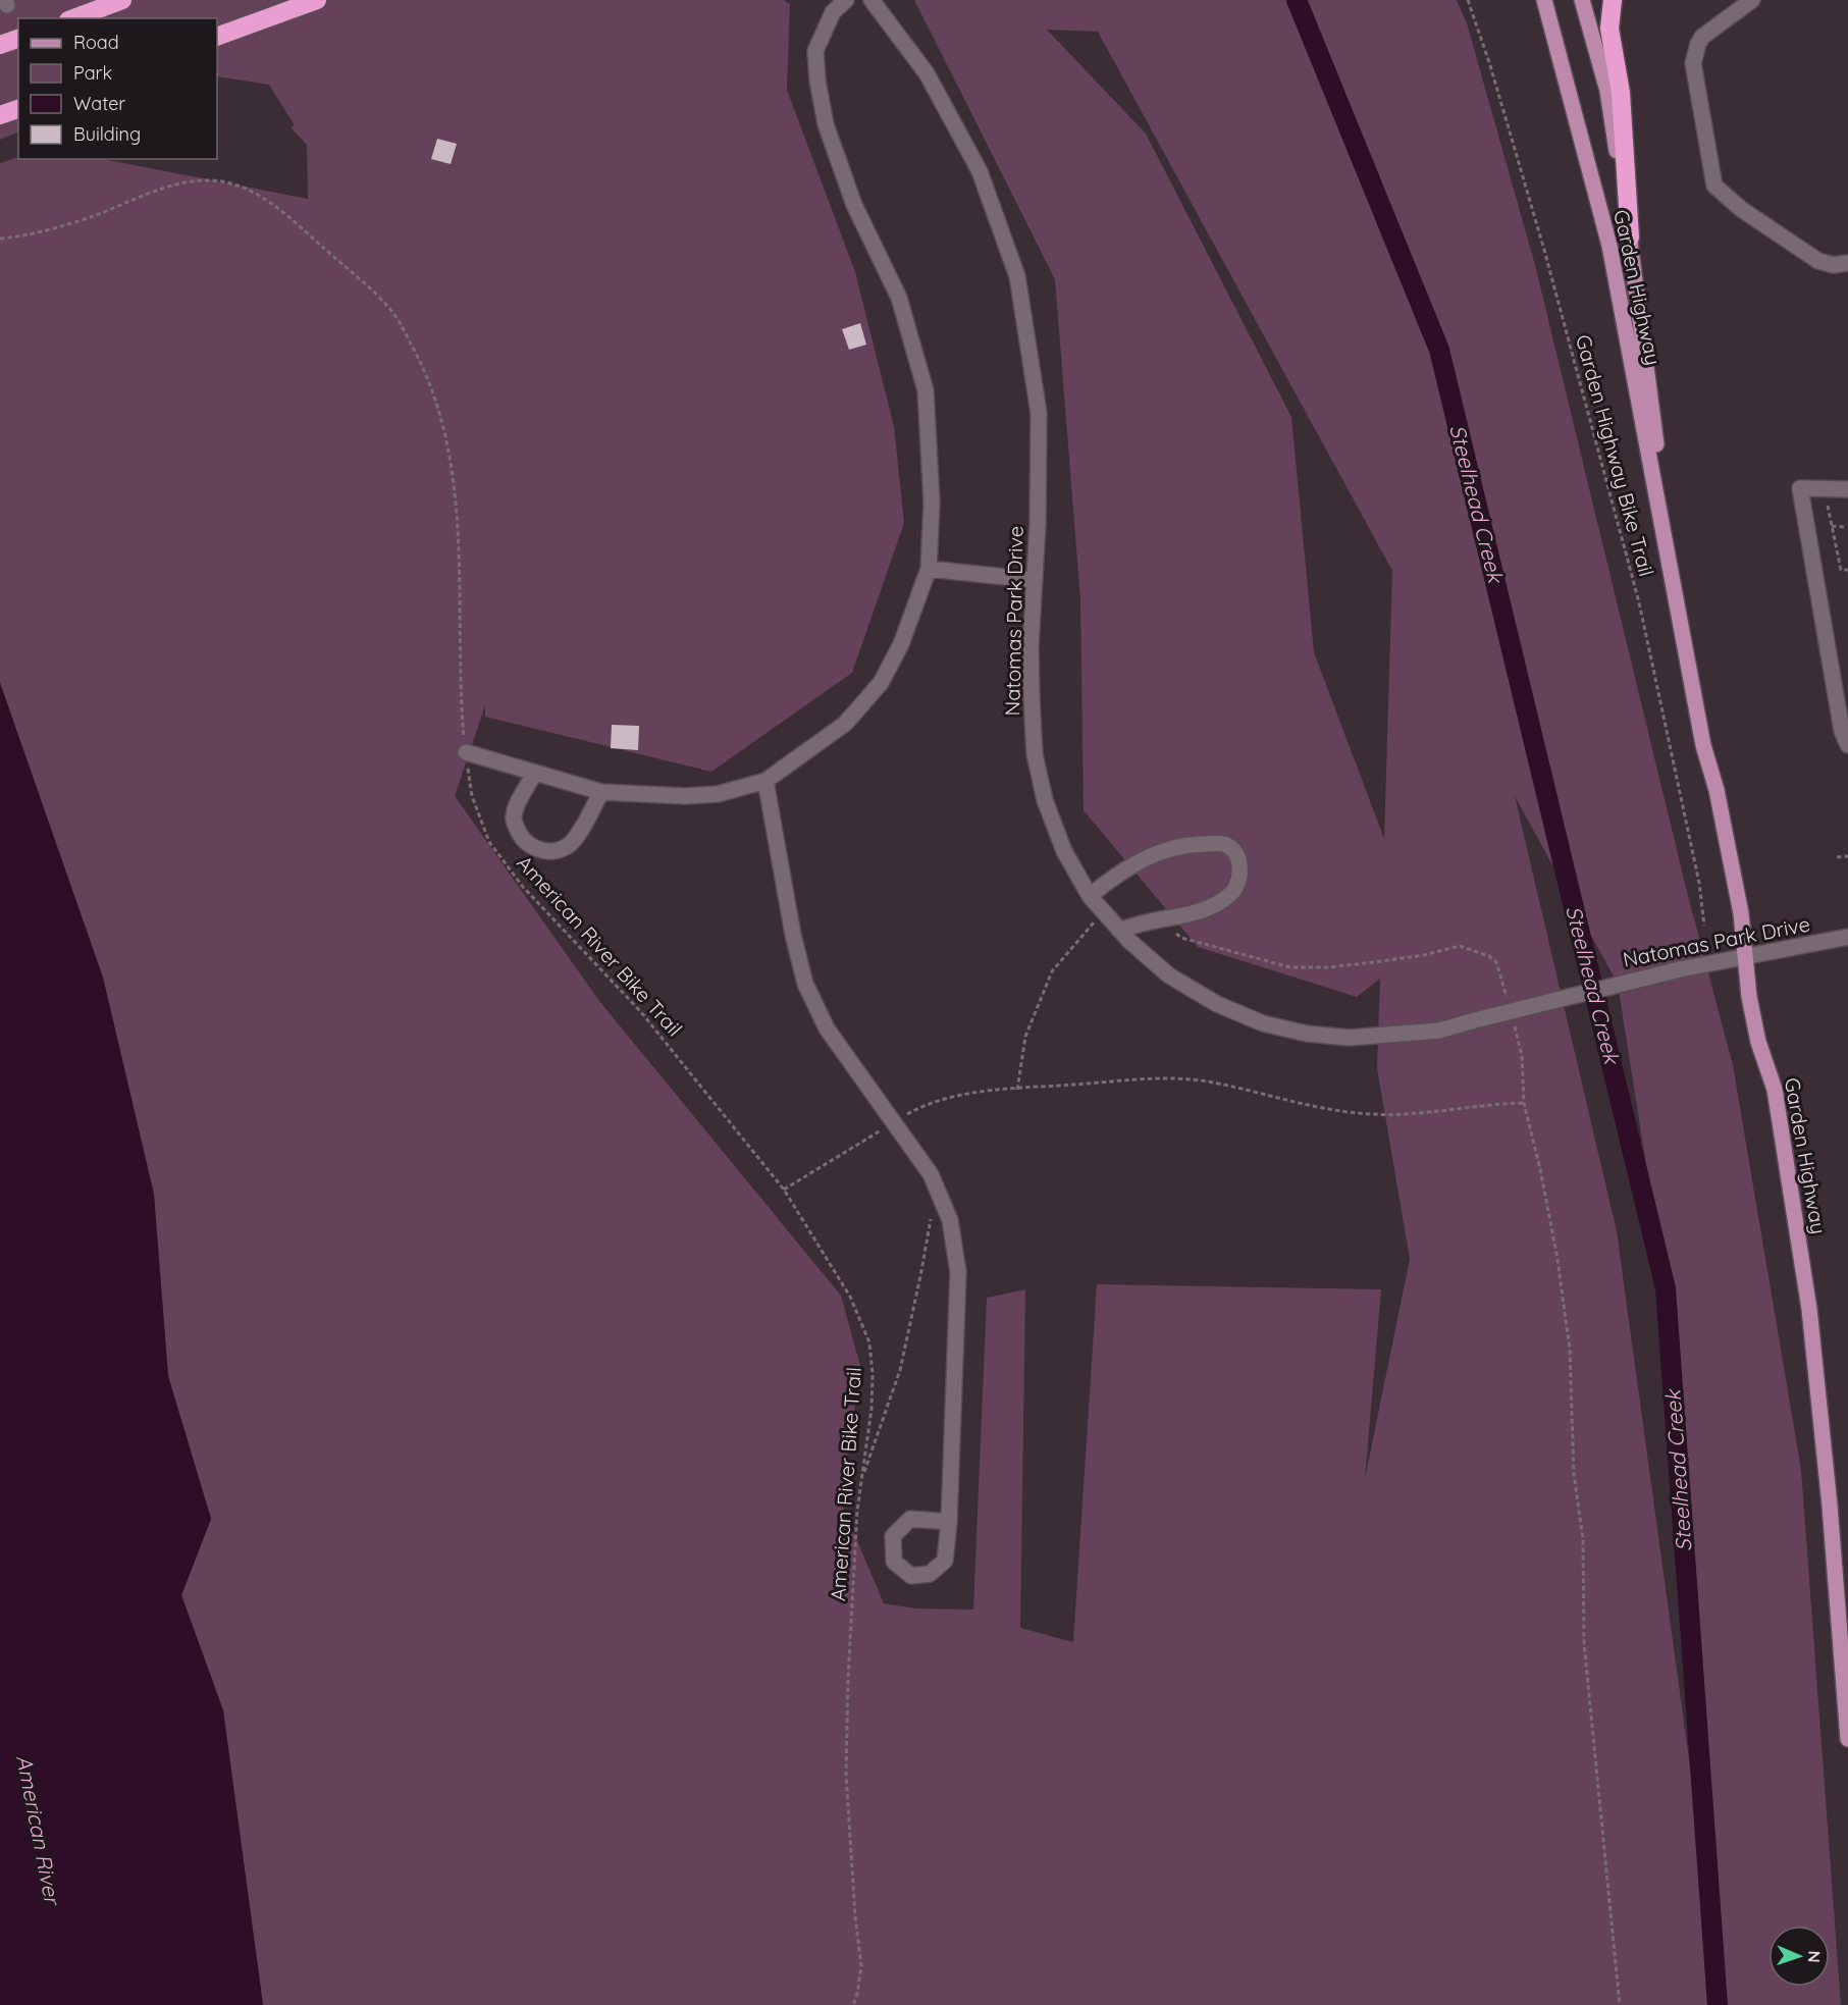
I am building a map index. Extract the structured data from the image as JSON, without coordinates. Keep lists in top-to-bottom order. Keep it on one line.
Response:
{"streets":{"main road":["Garden Highway"],"street":["Natomas Park Drive"],"path":["Garden Highway Bike Trail","American River Bike Trail"]},"crossings":[["Garden Highway","Natomas Park Drive"]],"water":["Steelhead Creek","American River"],"legend":["Road","Park","Water","Building"],"north":"right"}
